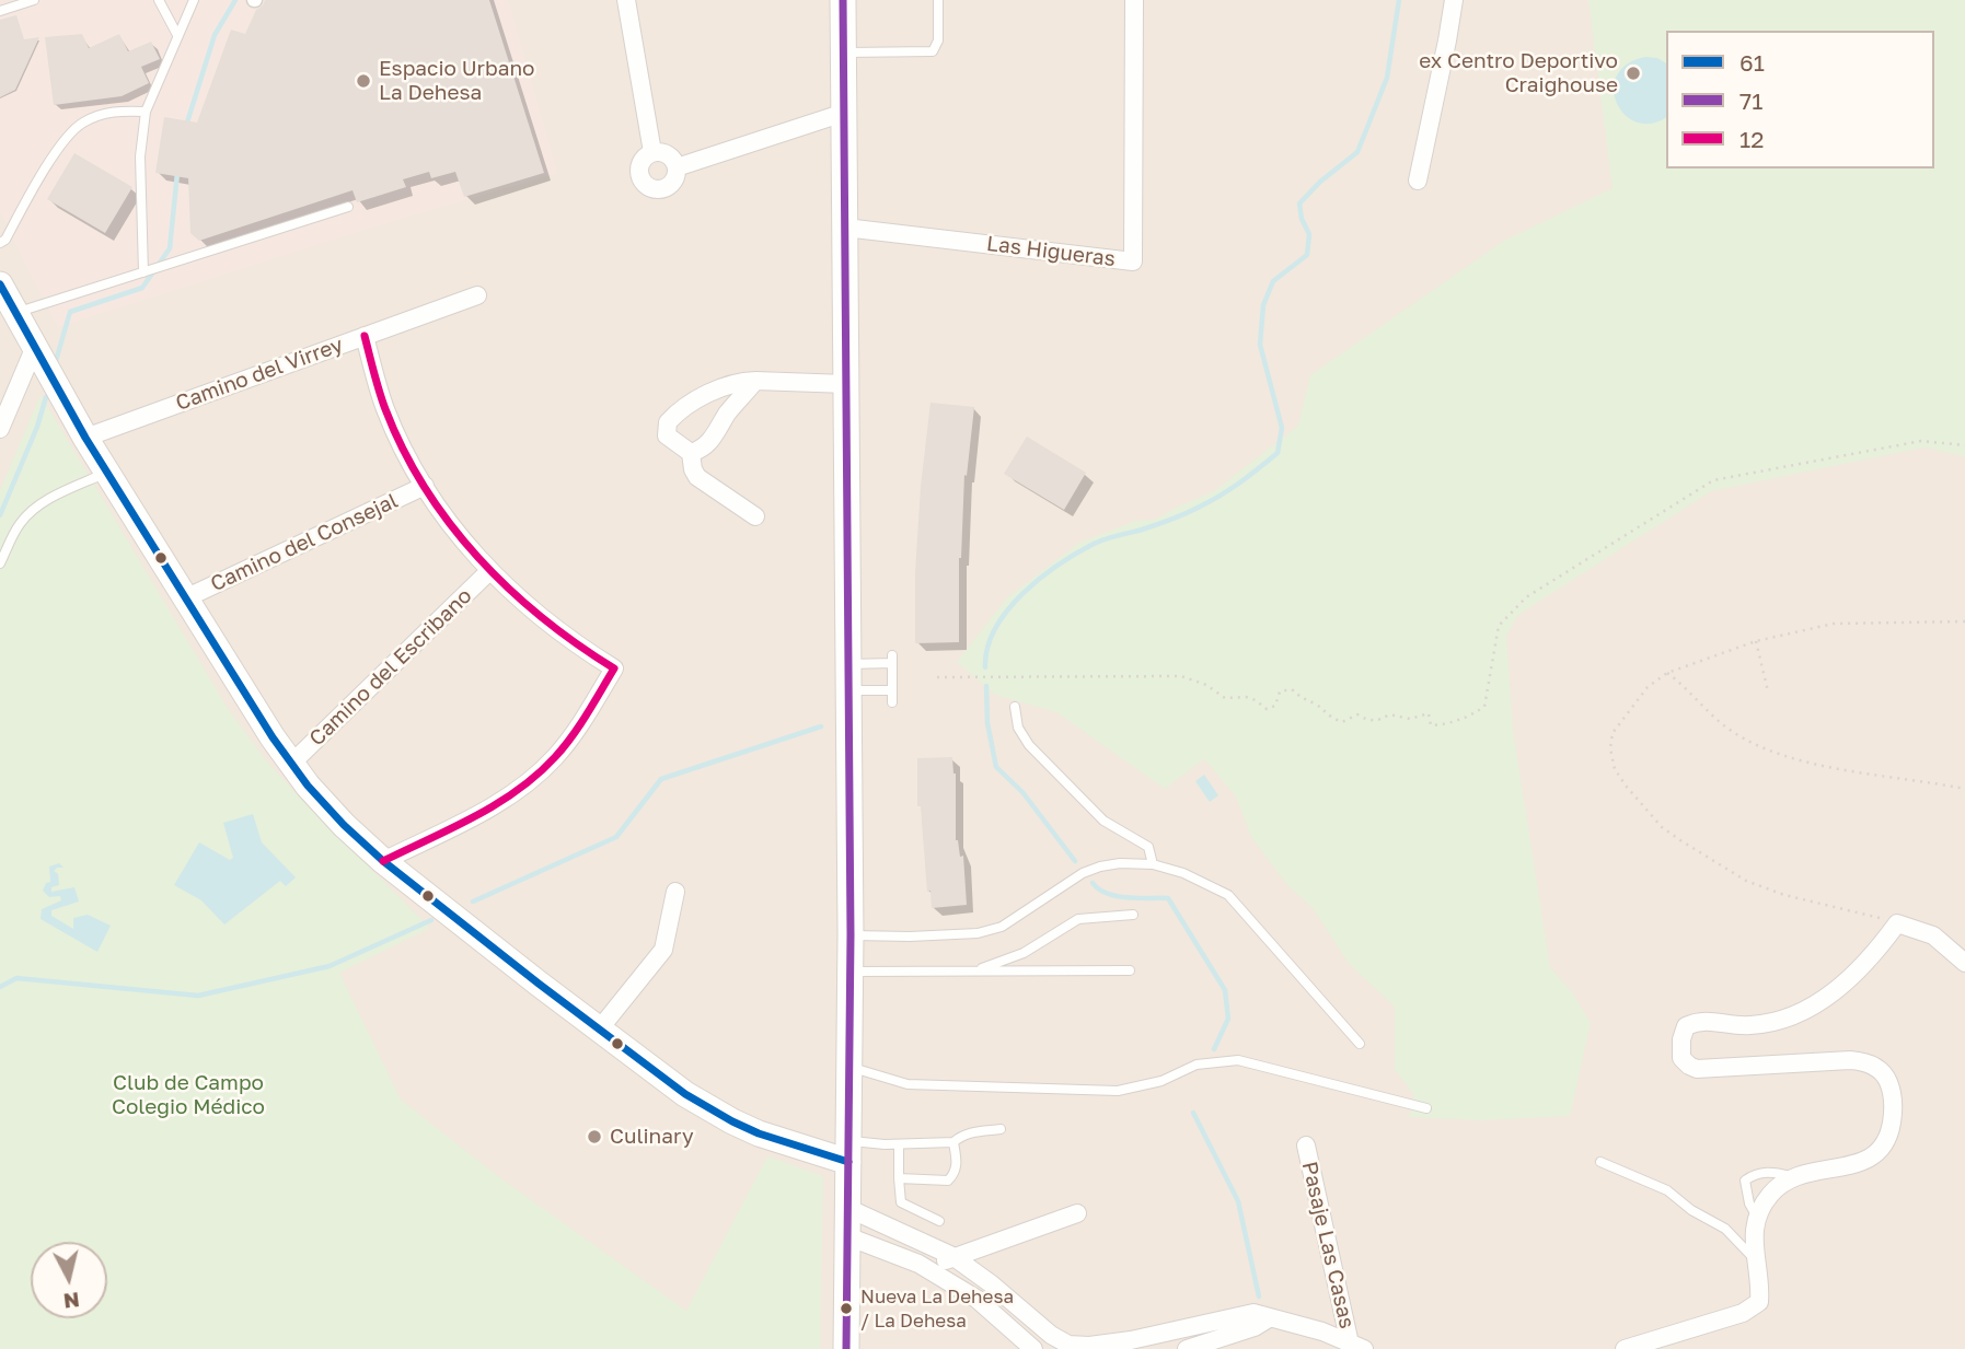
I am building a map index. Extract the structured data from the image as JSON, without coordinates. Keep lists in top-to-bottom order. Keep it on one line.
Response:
{"streets":{"street":["Las Higueras","Camino del Virrey","Camino del Consejal","Camino del Escribano","Pasaje Las Casas"]},"parks":["Club de Campo Colegio Médico"],"places":["ex Centro Deportivo Craighouse","Espacio Urbano La Dehesa","Culinary","Nueva La Dehesa / La Dehesa"],"lines":["transit line 71","transit line 61","transit line 12"],"legend":["61","71","12"],"north":"bottom"}
